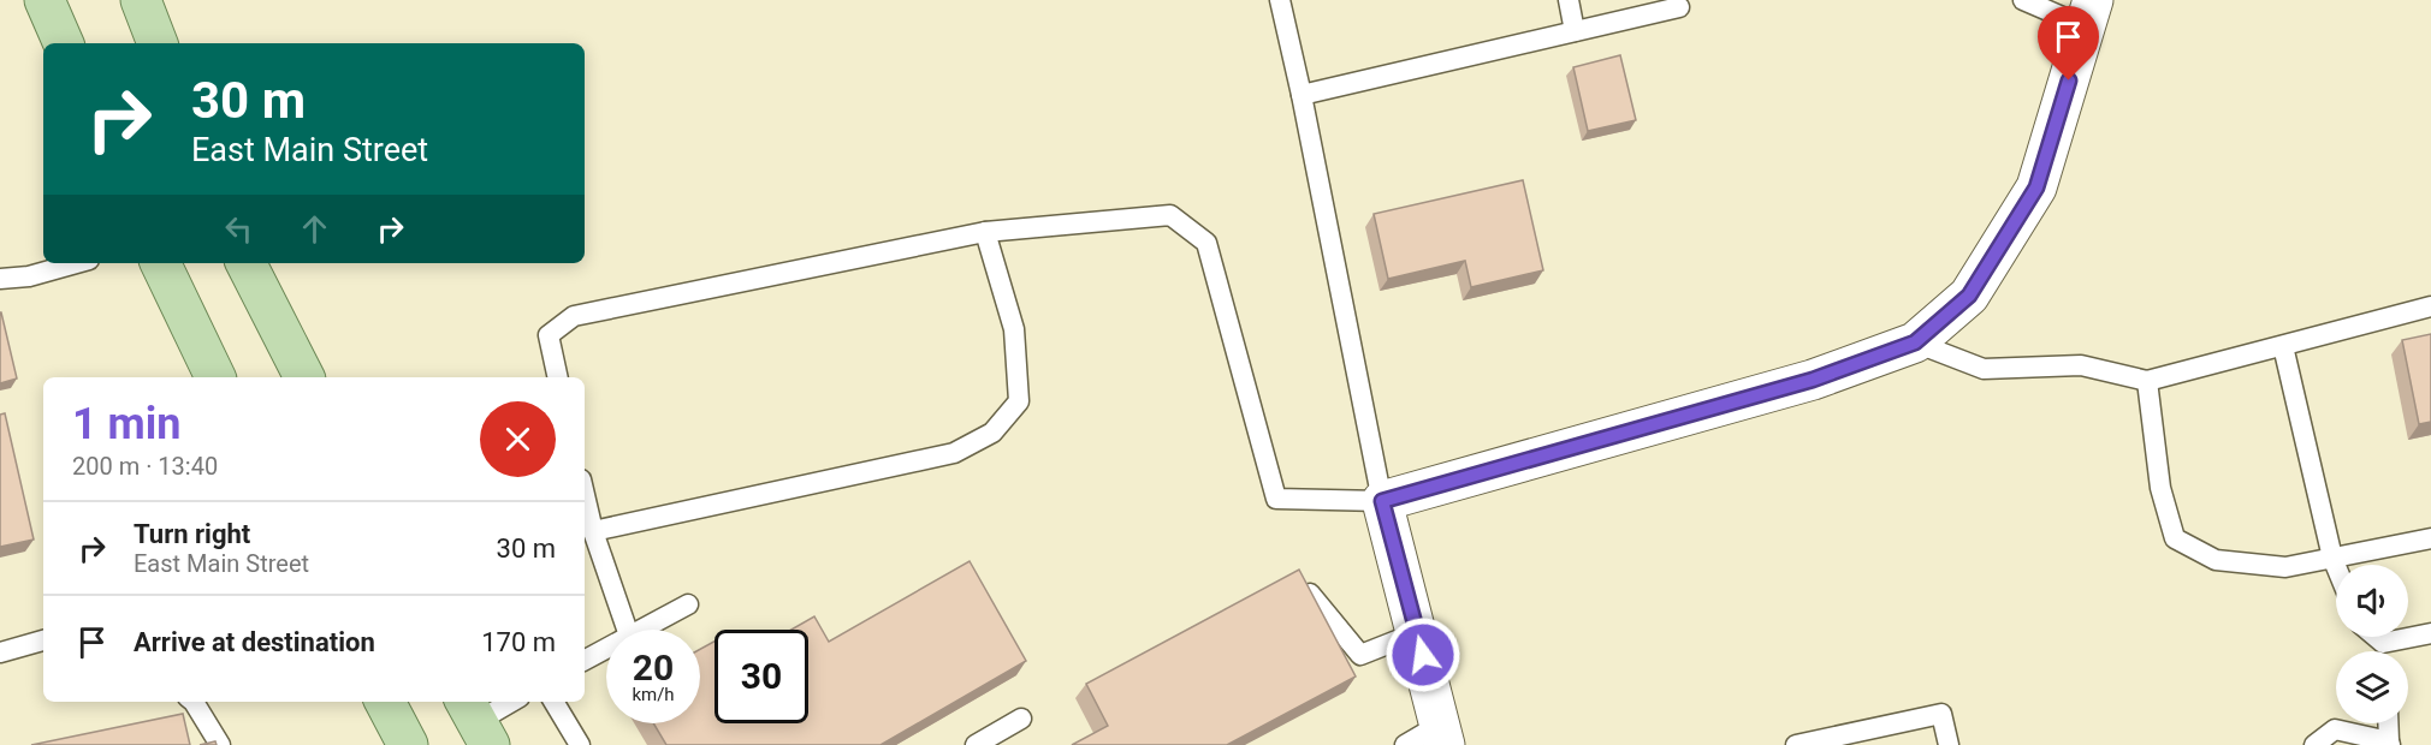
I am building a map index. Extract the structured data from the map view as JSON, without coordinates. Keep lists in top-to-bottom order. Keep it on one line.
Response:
{"page":{"turn":["30 m","East Main Street"],"heading":["1 min","200 m · 13:40"],"list":[{"name":"Turn right","note":"East Main Street","value":"30 m"},{"name":"Arrive at destination","value":"170 m"}],"speed":"20 km/h","limit":"30"}}
